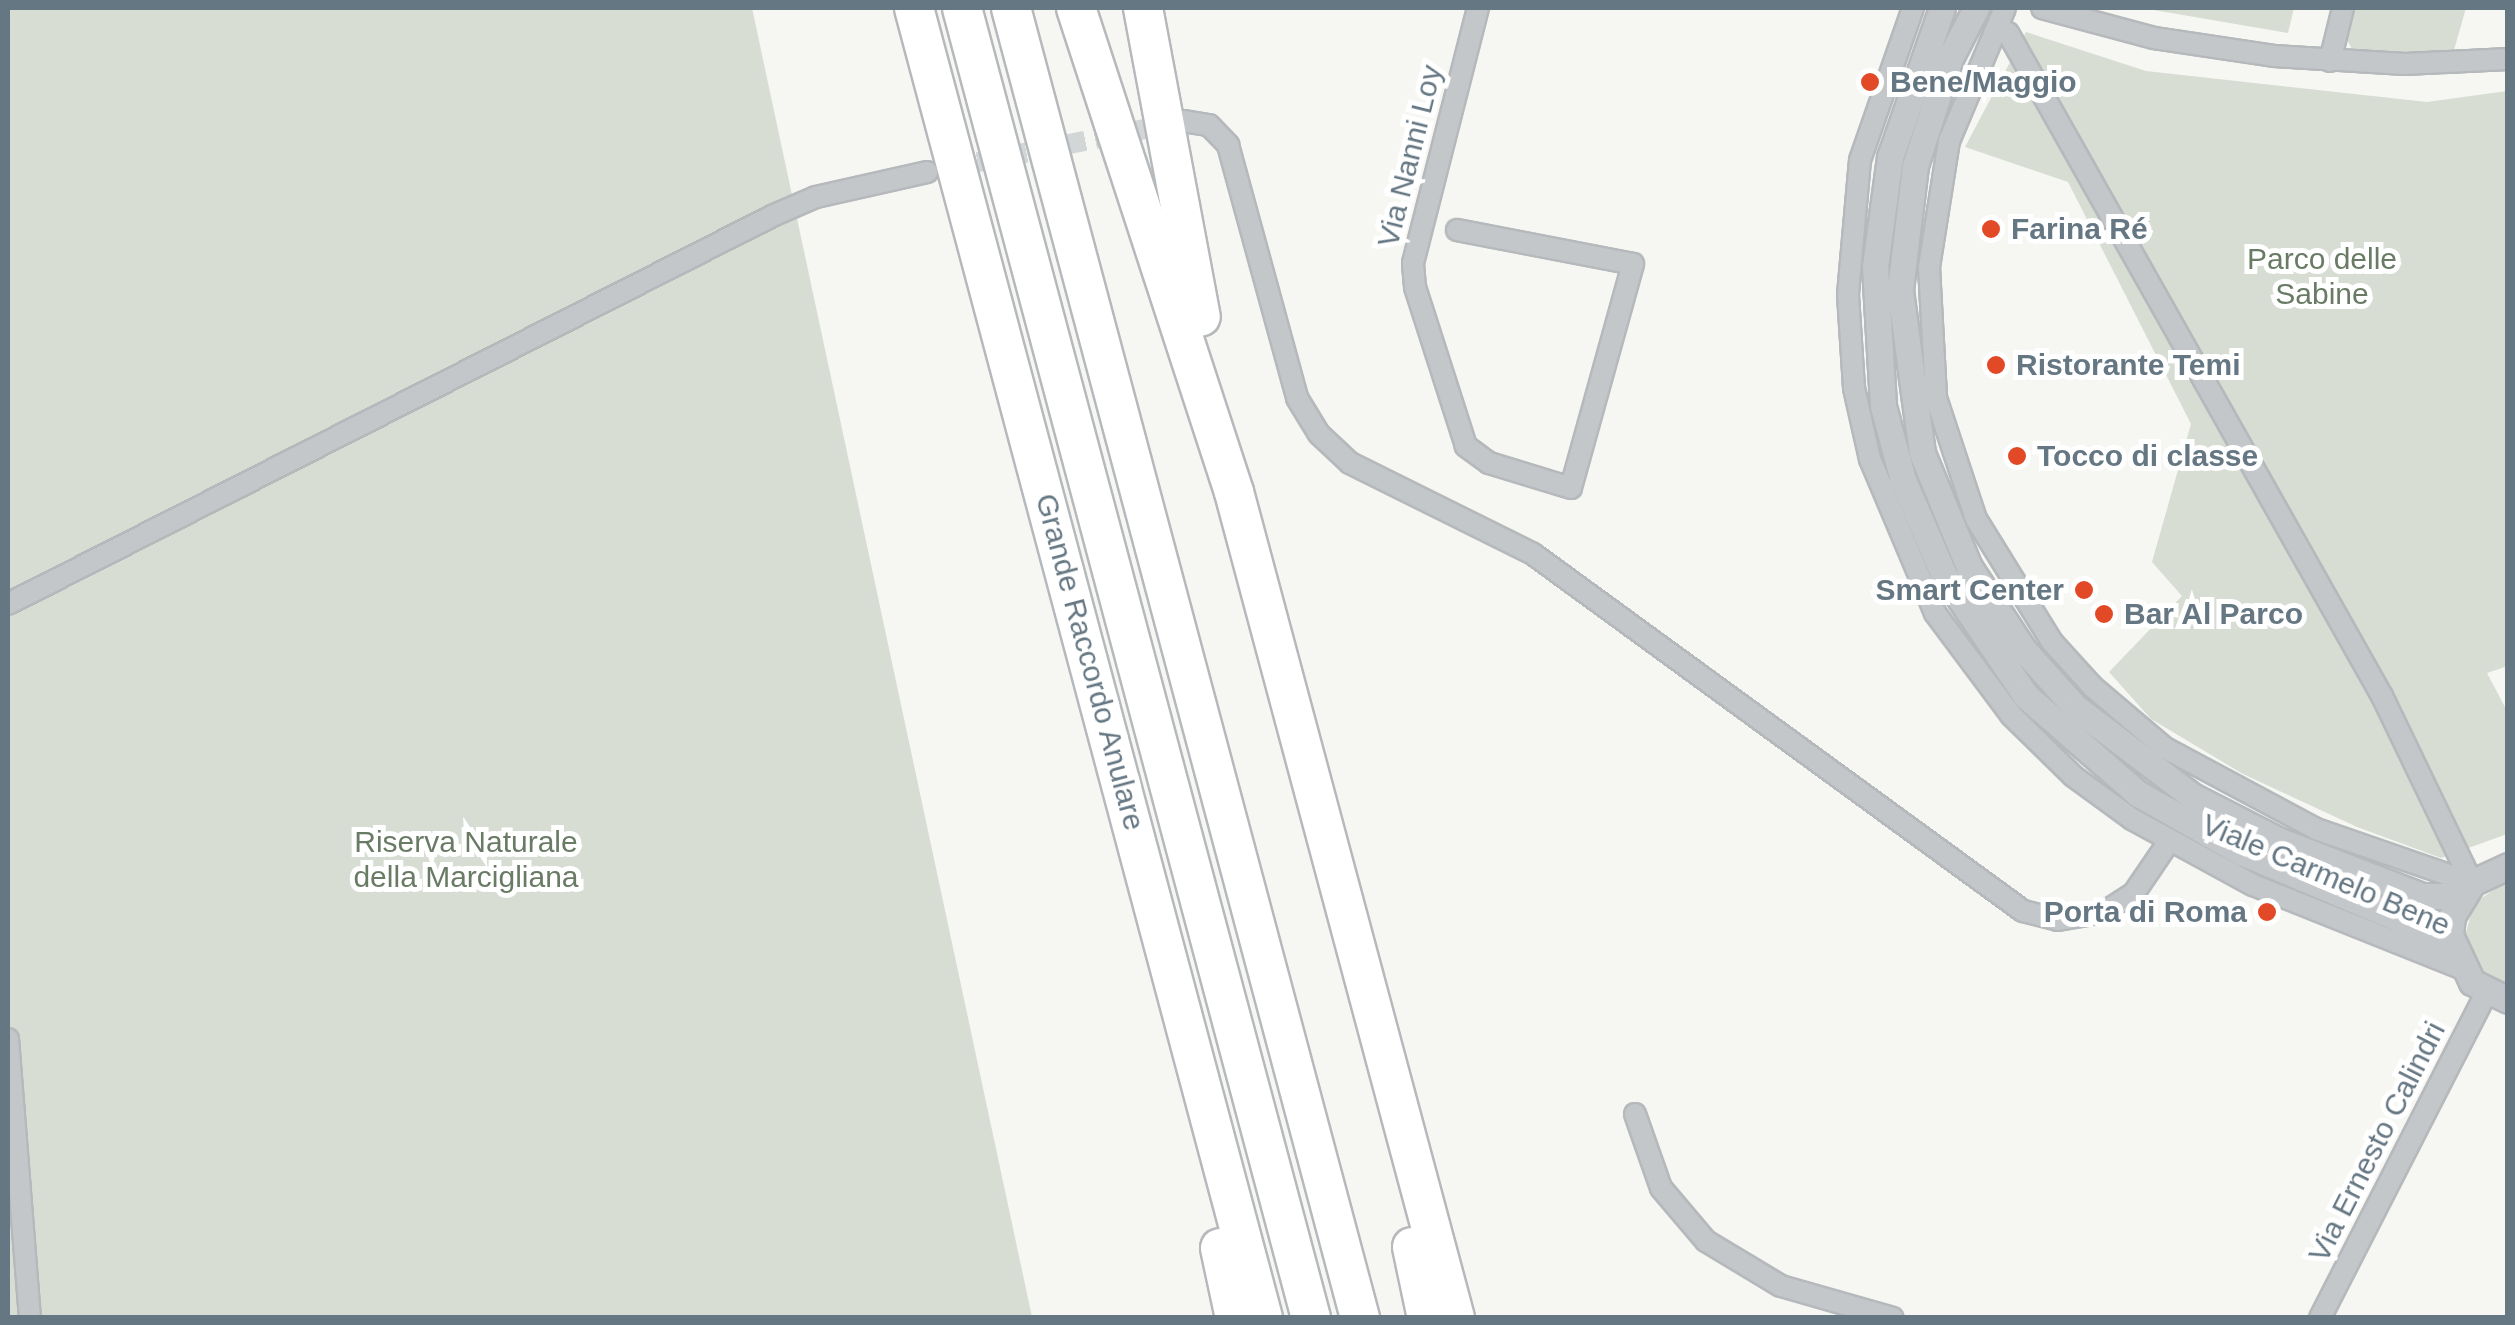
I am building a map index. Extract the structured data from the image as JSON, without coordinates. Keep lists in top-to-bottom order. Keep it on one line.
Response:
{"streets":{"highway":["Grande Raccordo Anulare"],"street":["Via Nanni Loy","Viale Carmelo Bene","Via Ernesto Calindri"]},"parks":["Parco delle Sabine","Riserva Naturale della Marcigliana"],"places":["Bene/Maggio","Farina Ré","Ristorante Temi","Tocco di classe","Smart Center","Bar Al Parco","Porta di Roma"]}
